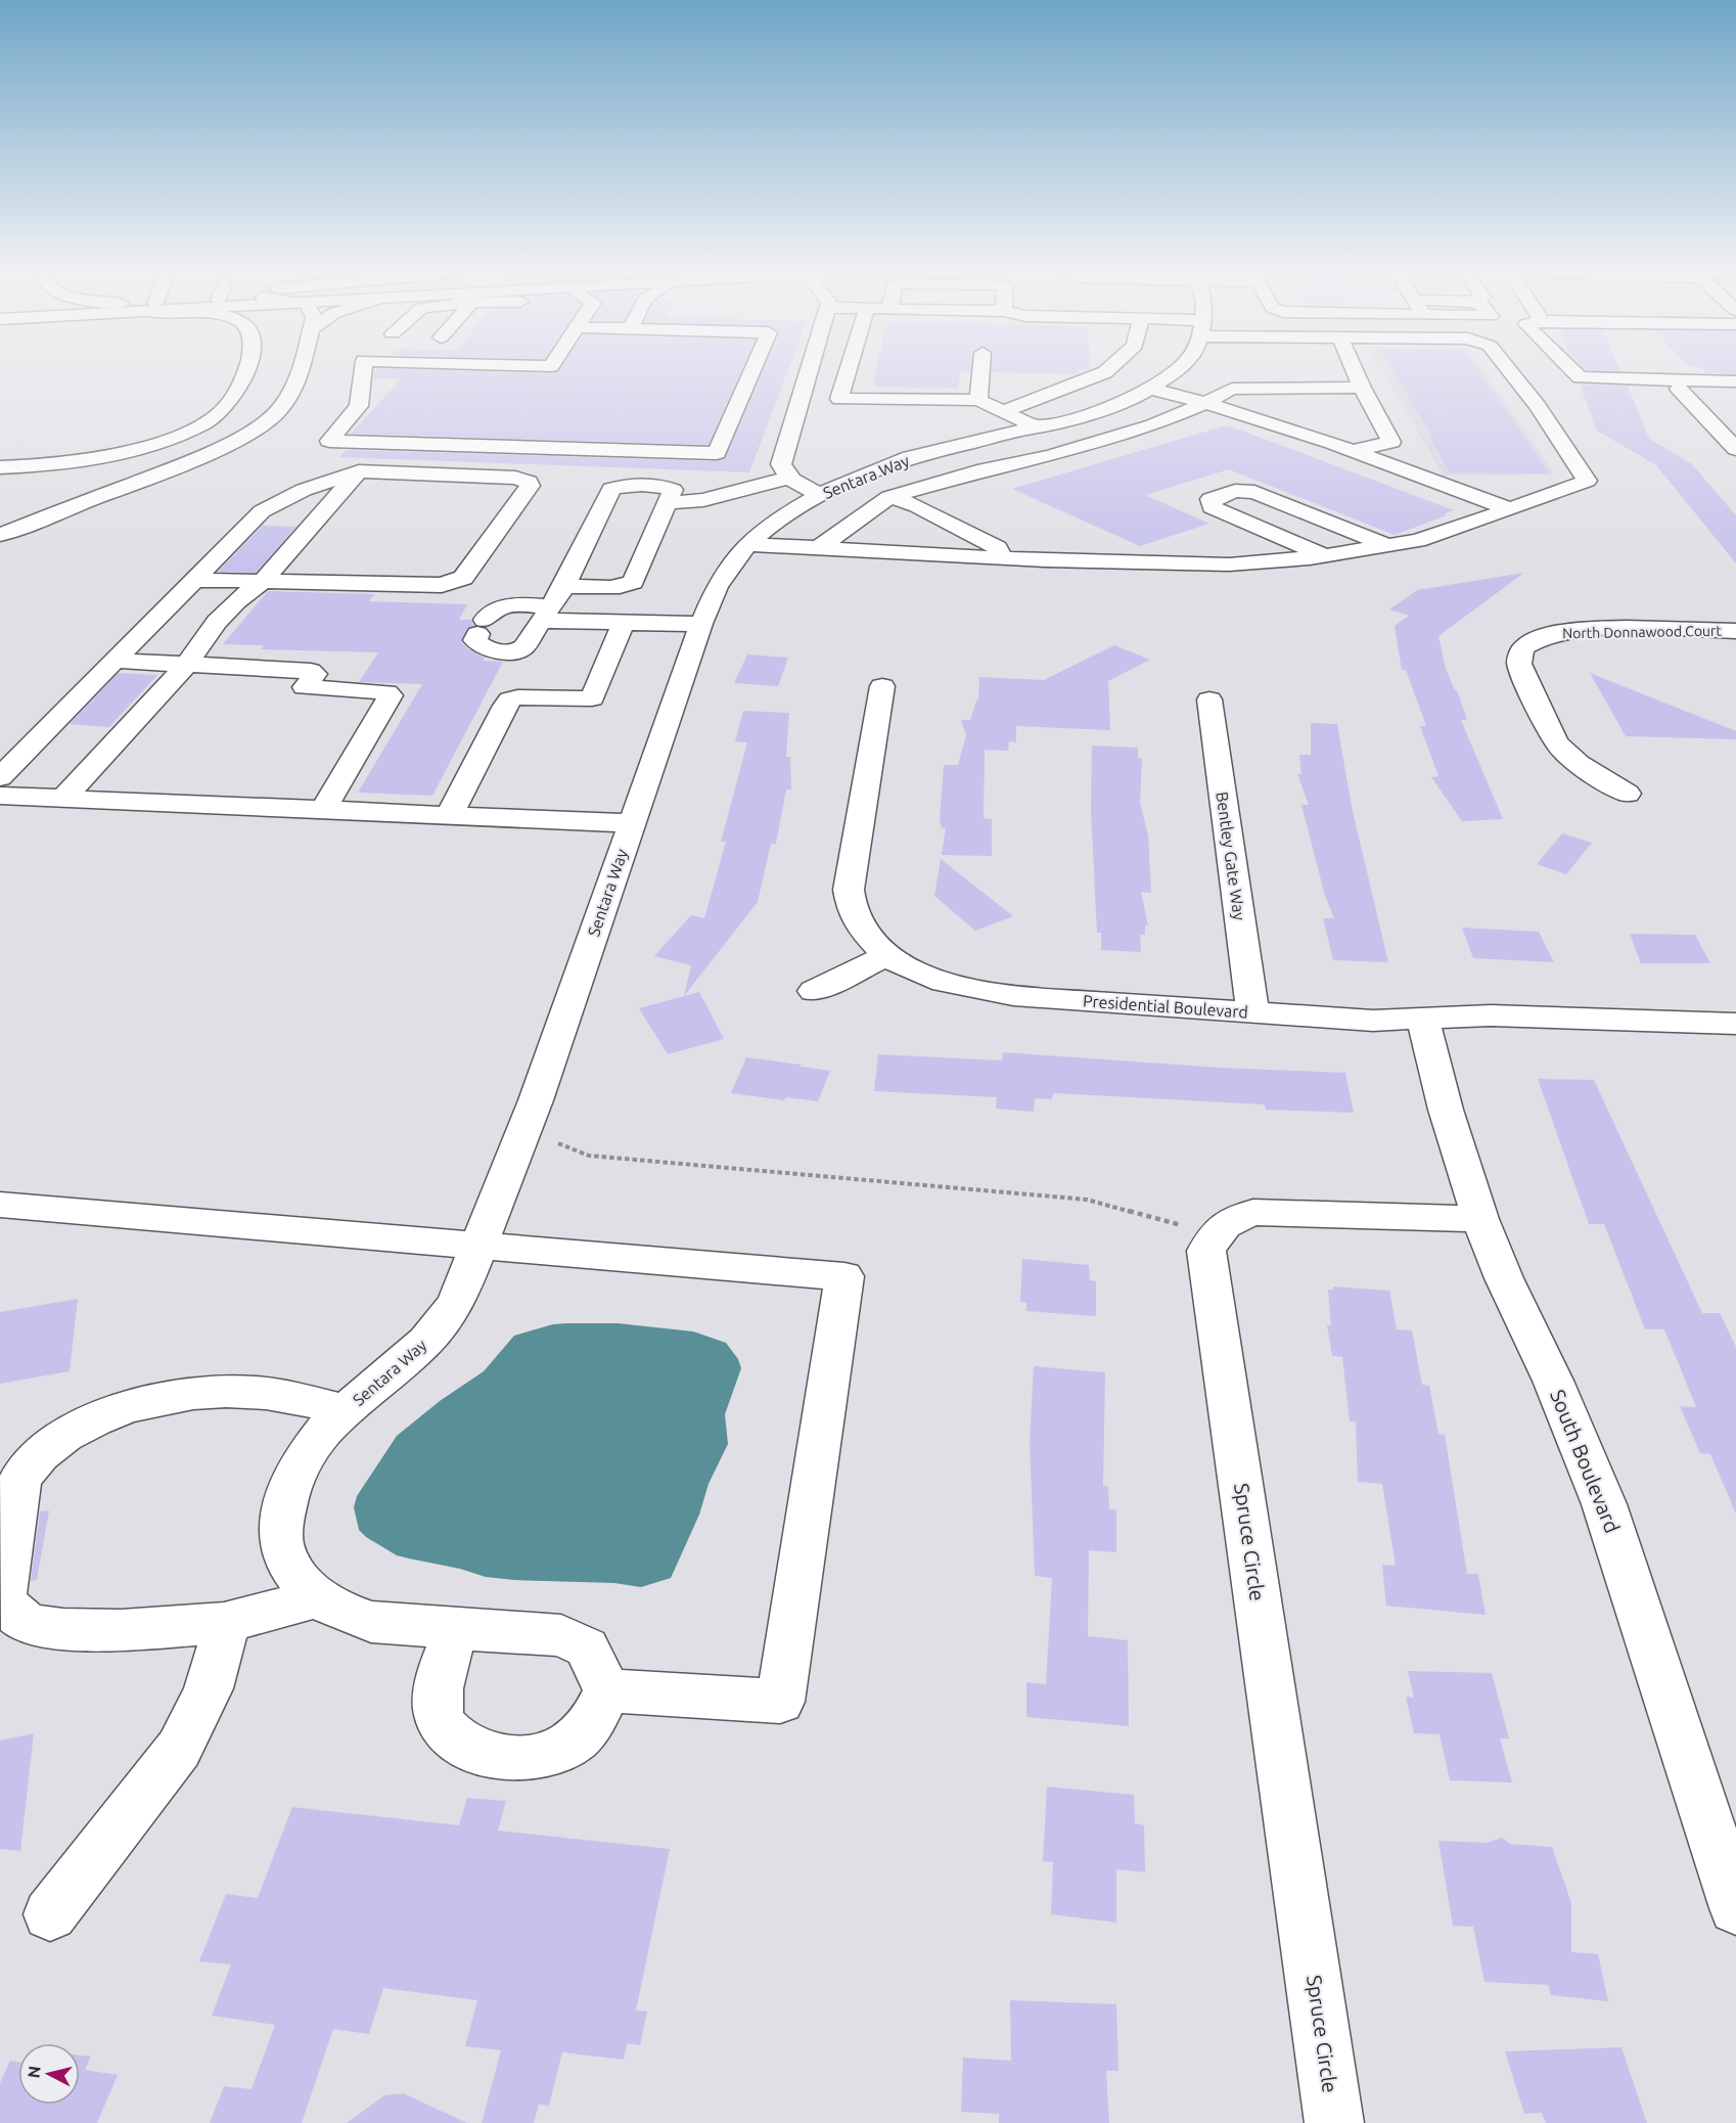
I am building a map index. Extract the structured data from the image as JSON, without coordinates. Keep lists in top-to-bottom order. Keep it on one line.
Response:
{"streets":{"main road":["Sentara Way","North Donnawood Court","Bentley Gate Way","Presidential Boulevard","South Boulevard","Spruce Circle"]},"crossings":[["Bentley Gate Way","Presidential Boulevard"],["Presidential Boulevard","South Boulevard"]],"north":"left"}
